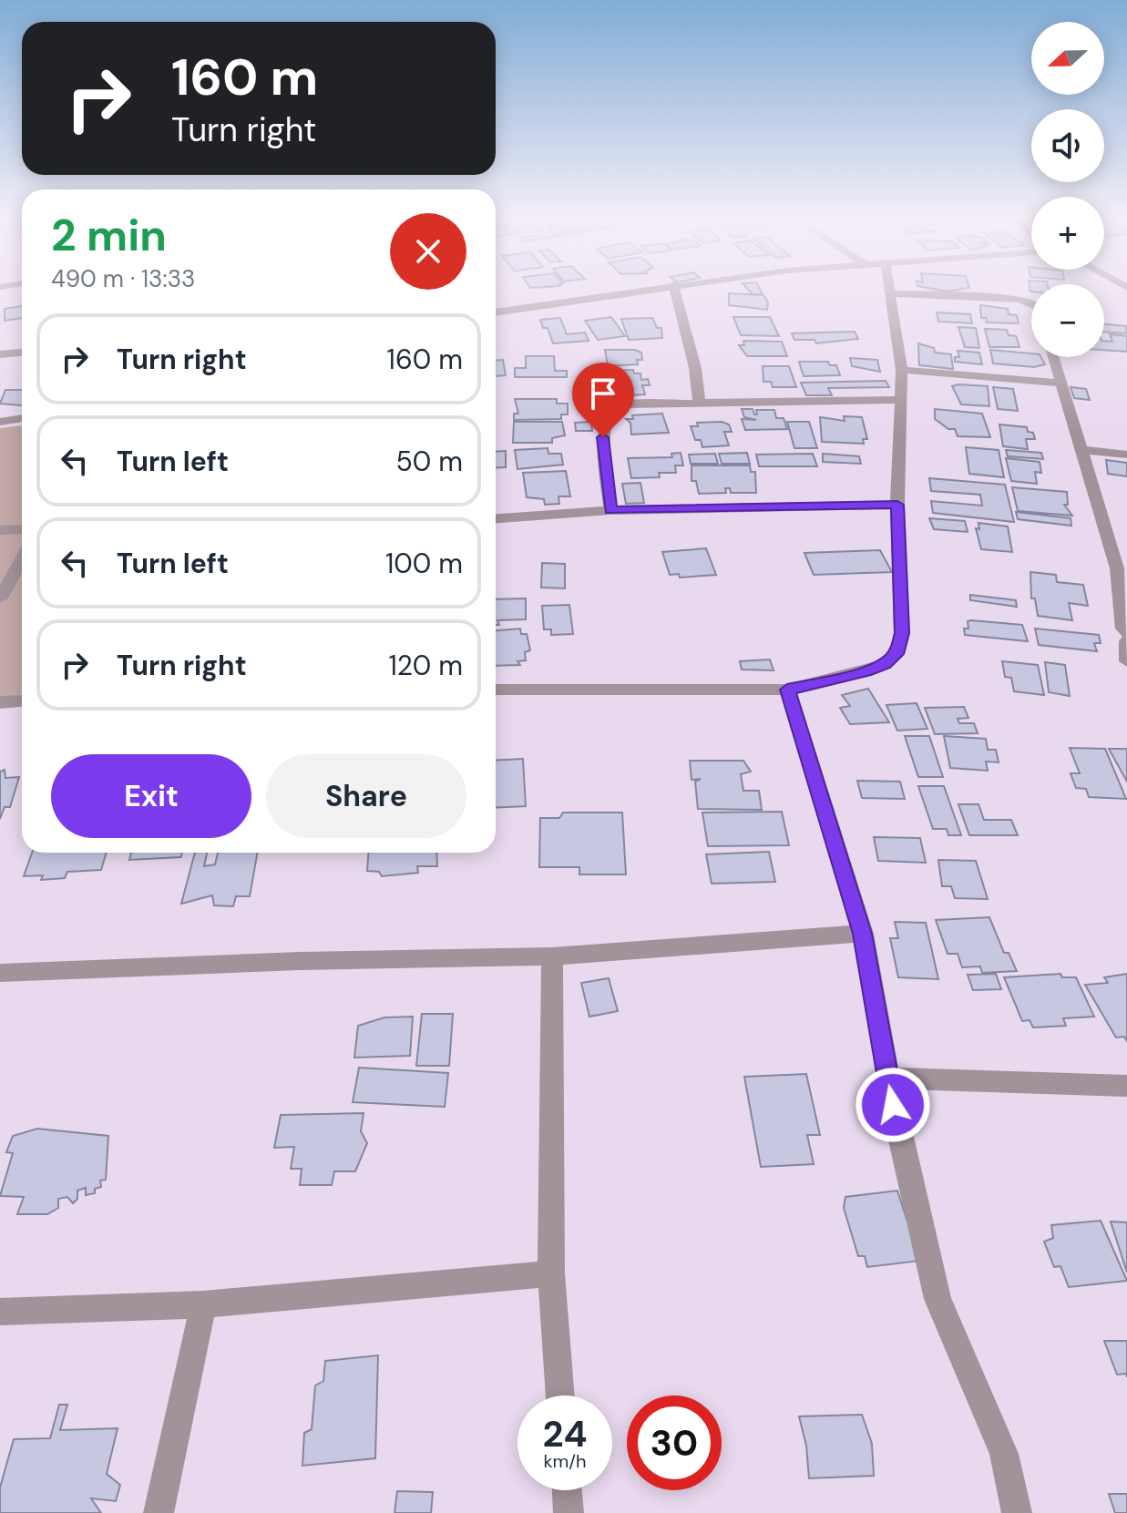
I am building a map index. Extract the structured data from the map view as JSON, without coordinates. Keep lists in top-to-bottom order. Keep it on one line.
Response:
{"north":"left","page":{"map_buttons":["+","−"],"turn":["160 m","Turn right"],"heading":["2 min","490 m · 13:33"],"list":[{"name":"Turn right","value":"160 m"},{"name":"Turn left","value":"50 m"},{"name":"Turn left","value":"100 m"},{"name":"Turn right","value":"120 m"}],"buttons":["Exit","Share"],"speed":"24 km/h","limit":"30"}}
